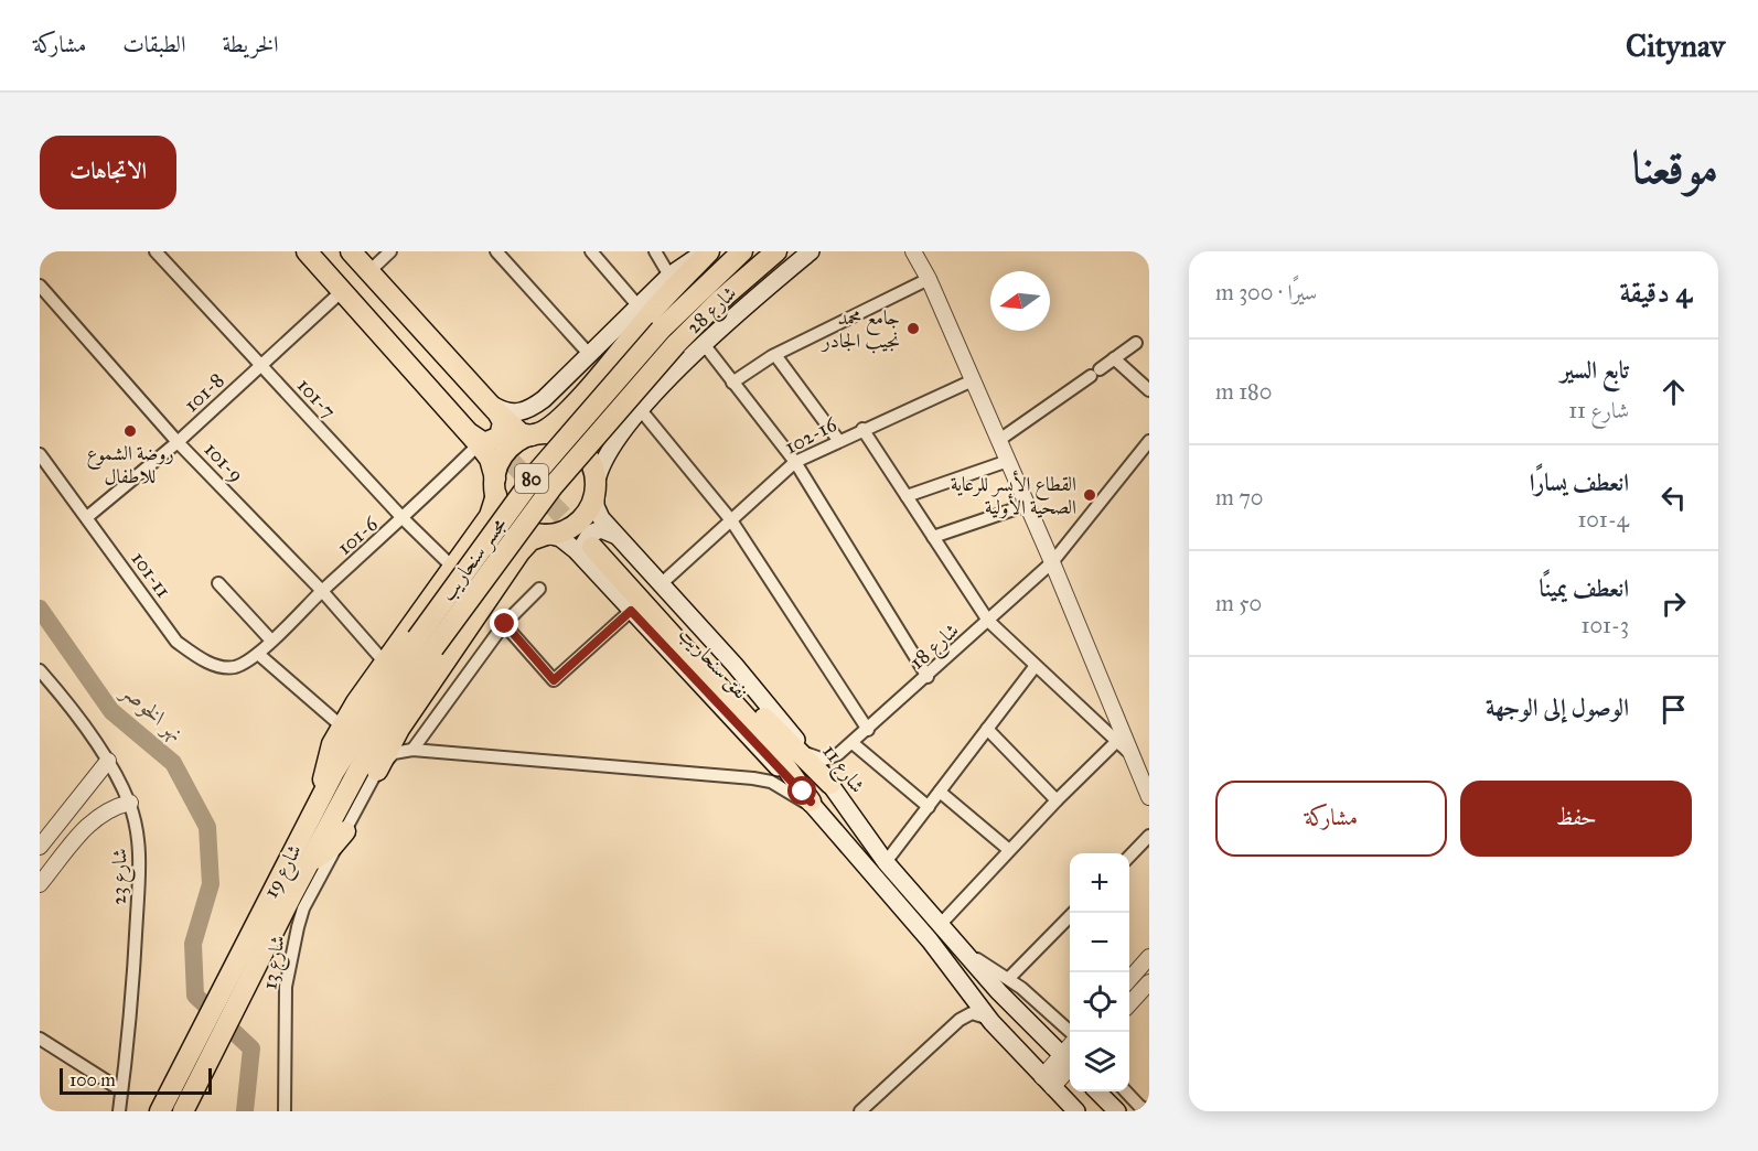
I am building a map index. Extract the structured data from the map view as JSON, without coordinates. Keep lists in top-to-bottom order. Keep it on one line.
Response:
{"streets":{"main road":["شارع 28","80","مجسر سنحاريب","نفق سنحاريب","شارع 11","شارع 19"],"street":["101-8","101-7","102-16","101-9","101-6","101-11","شارع 18","شارع 23","شارع 13"]},"crossings":[["شارع 28","مجسر سنحاريب"],["101-8","101-7"],["101-8","101-9"],["101-8","101-11"],["101-7","101-6"],["102-16","شارع 11"],["101-9","101-6"],["101-6","101-11"],["مجسر سنحاريب","شارع 19"],["نفق سنحاريب","شارع 11"]],"water":["نهر الخوصر"],"places":["جامع محمد نجيب الجادر","روضة الشموع للاطفال","القطاع الأيسر للرعاية الصحية الأولية"],"scale_bar":"100 m","north":"left","page":{"header":"Citynav","nav":["الخريطة","الطبقات","مشاركة"],"title":"موقعنا","buttons":["الاتجاهات",["حفظ","مشاركة"]],"heading":["4 دقيقة","سيرًا · 300 m"],"list":[["تابع السير","شارع 11","180 m"],["انعطف يسارًا","101-4","70 m"],["انعطف يمينًا","101-3","50 m"],"الوصول إلى الوجهة"],"map_buttons":["+","−"],"scale":"100 m"}}
